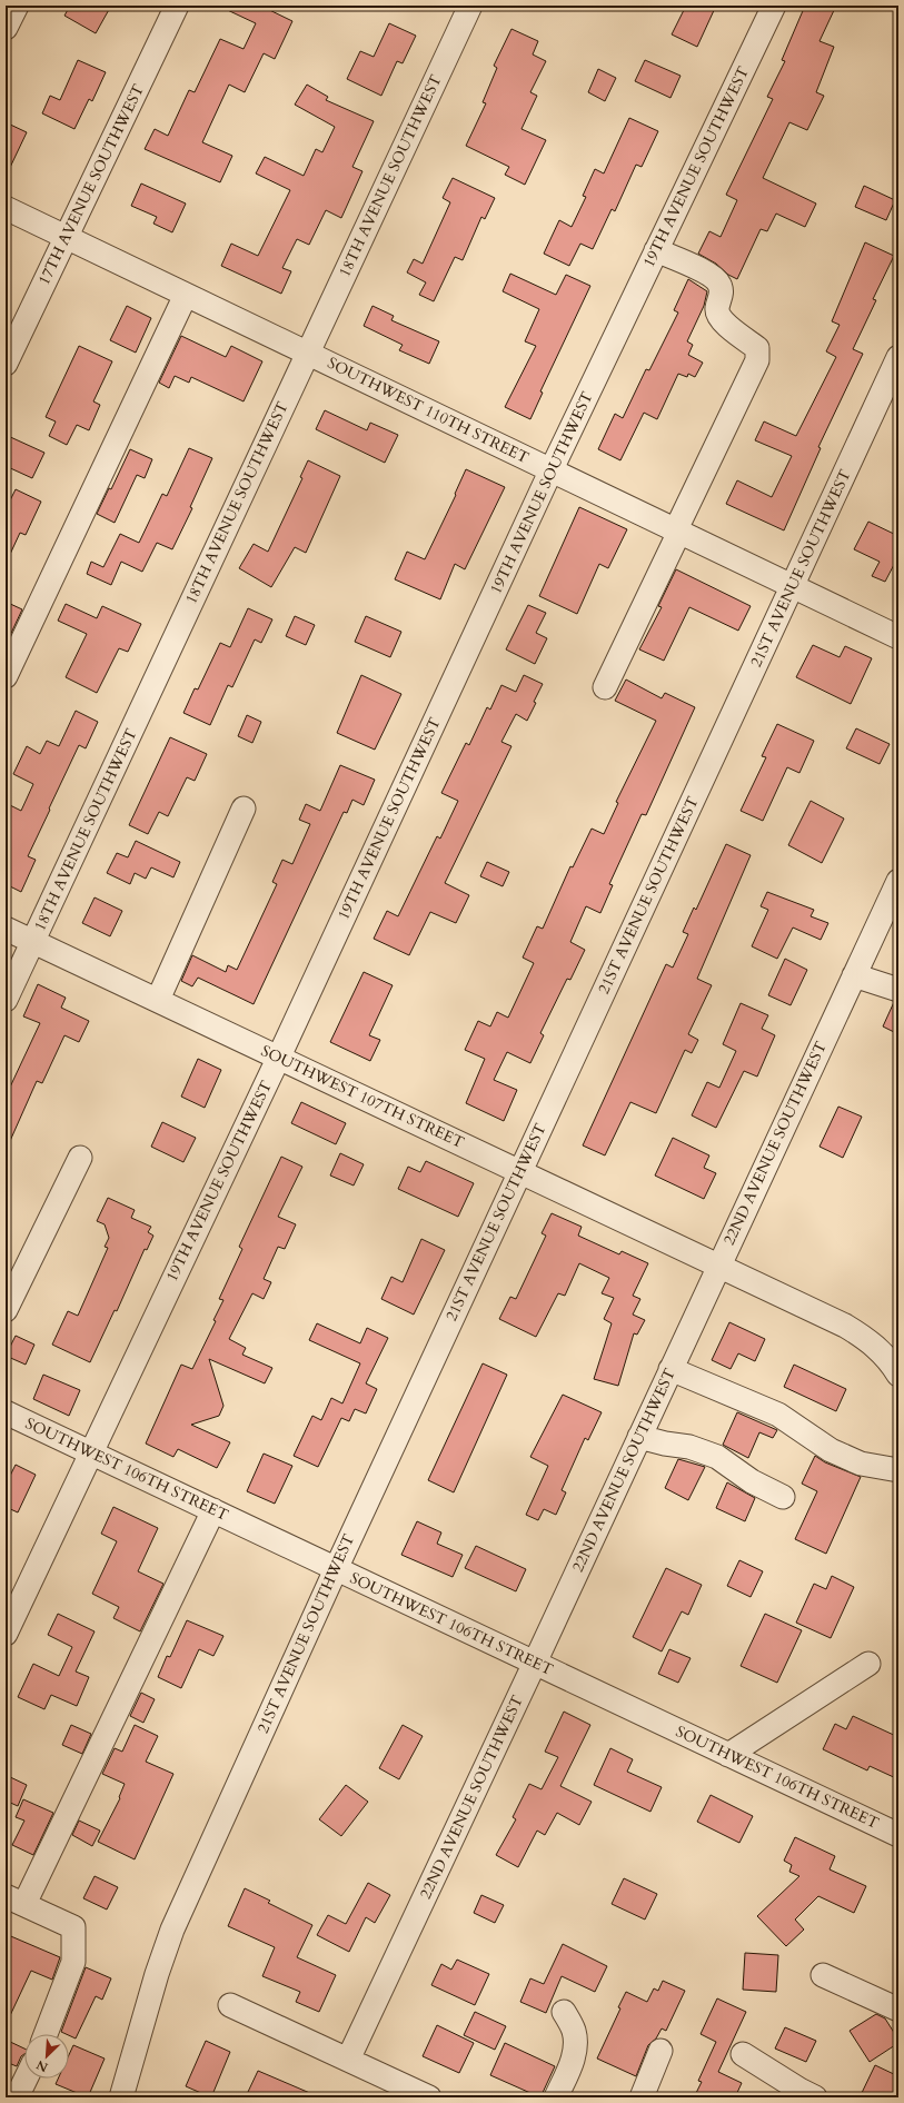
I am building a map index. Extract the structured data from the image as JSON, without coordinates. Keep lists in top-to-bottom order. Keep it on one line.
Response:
{"streets":{"street":["19TH AVENUE SOUTHWEST","18TH AVENUE SOUTHWEST","17TH AVENUE SOUTHWEST","SOUTHWEST 110TH STREET","21ST AVENUE SOUTHWEST","SOUTHWEST 107TH STREET","22ND AVENUE SOUTHWEST","SOUTHWEST 106TH STREET"]},"crossings":[["19TH AVENUE SOUTHWEST","SOUTHWEST 110TH STREET"],["19TH AVENUE SOUTHWEST","SOUTHWEST 107TH STREET"],["19TH AVENUE SOUTHWEST","SOUTHWEST 106TH STREET"],["18TH AVENUE SOUTHWEST","SOUTHWEST 110TH STREET"],["18TH AVENUE SOUTHWEST","SOUTHWEST 107TH STREET"],["17TH AVENUE SOUTHWEST","SOUTHWEST 110TH STREET"],["SOUTHWEST 110TH STREET","21ST AVENUE SOUTHWEST"],["21ST AVENUE SOUTHWEST","SOUTHWEST 107TH STREET"],["21ST AVENUE SOUTHWEST","SOUTHWEST 106TH STREET"],["SOUTHWEST 107TH STREET","22ND AVENUE SOUTHWEST"],["22ND AVENUE SOUTHWEST","SOUTHWEST 106TH STREET"]],"north":"bottom left"}
